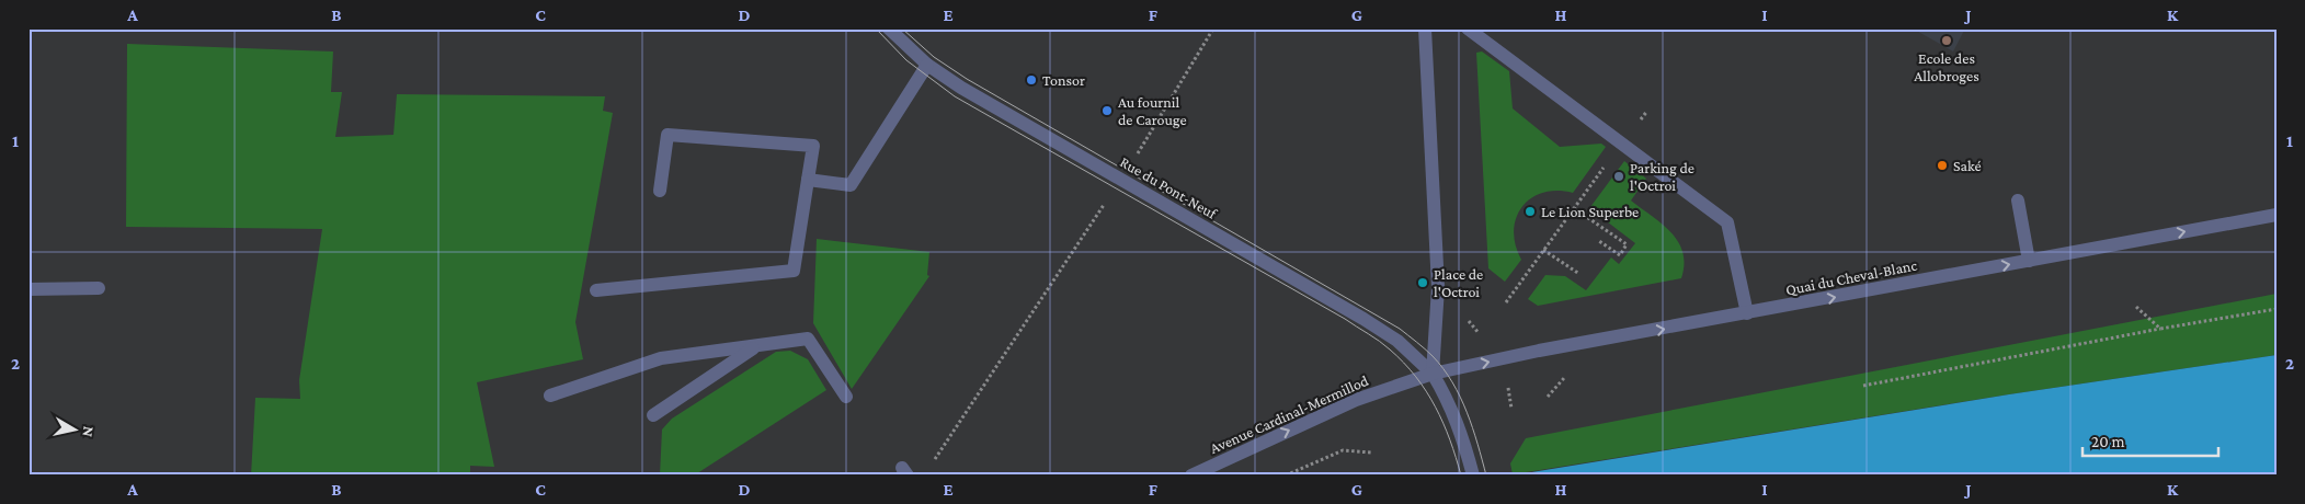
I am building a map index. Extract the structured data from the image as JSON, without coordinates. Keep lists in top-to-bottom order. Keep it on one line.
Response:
{"streets":{"street":["Rue du Pont-Neuf","Quai du Cheval-Blanc","Avenue Cardinal-Mermillod"]},"crossings":[["Rue du Pont-Neuf","Quai du Cheval-Blanc"],["Rue du Pont-Neuf","Avenue Cardinal-Mermillod"],["Quai du Cheval-Blanc","Avenue Cardinal-Mermillod"]],"one_way":["Quai du Cheval-Blanc","Avenue Cardinal-Mermillod"],"places":["Ecole des Allobroges","Tonsor","Au fournil de Carouge","Saké","Parking de l'Octroi","Le Lion Superbe","Place de l'Octroi"],"scale_bar":"20 m","north":"right","grid":{"columns":["A","B","C","D","E","F","G","H","I","J","K"],"rows":["1","2"]}}
